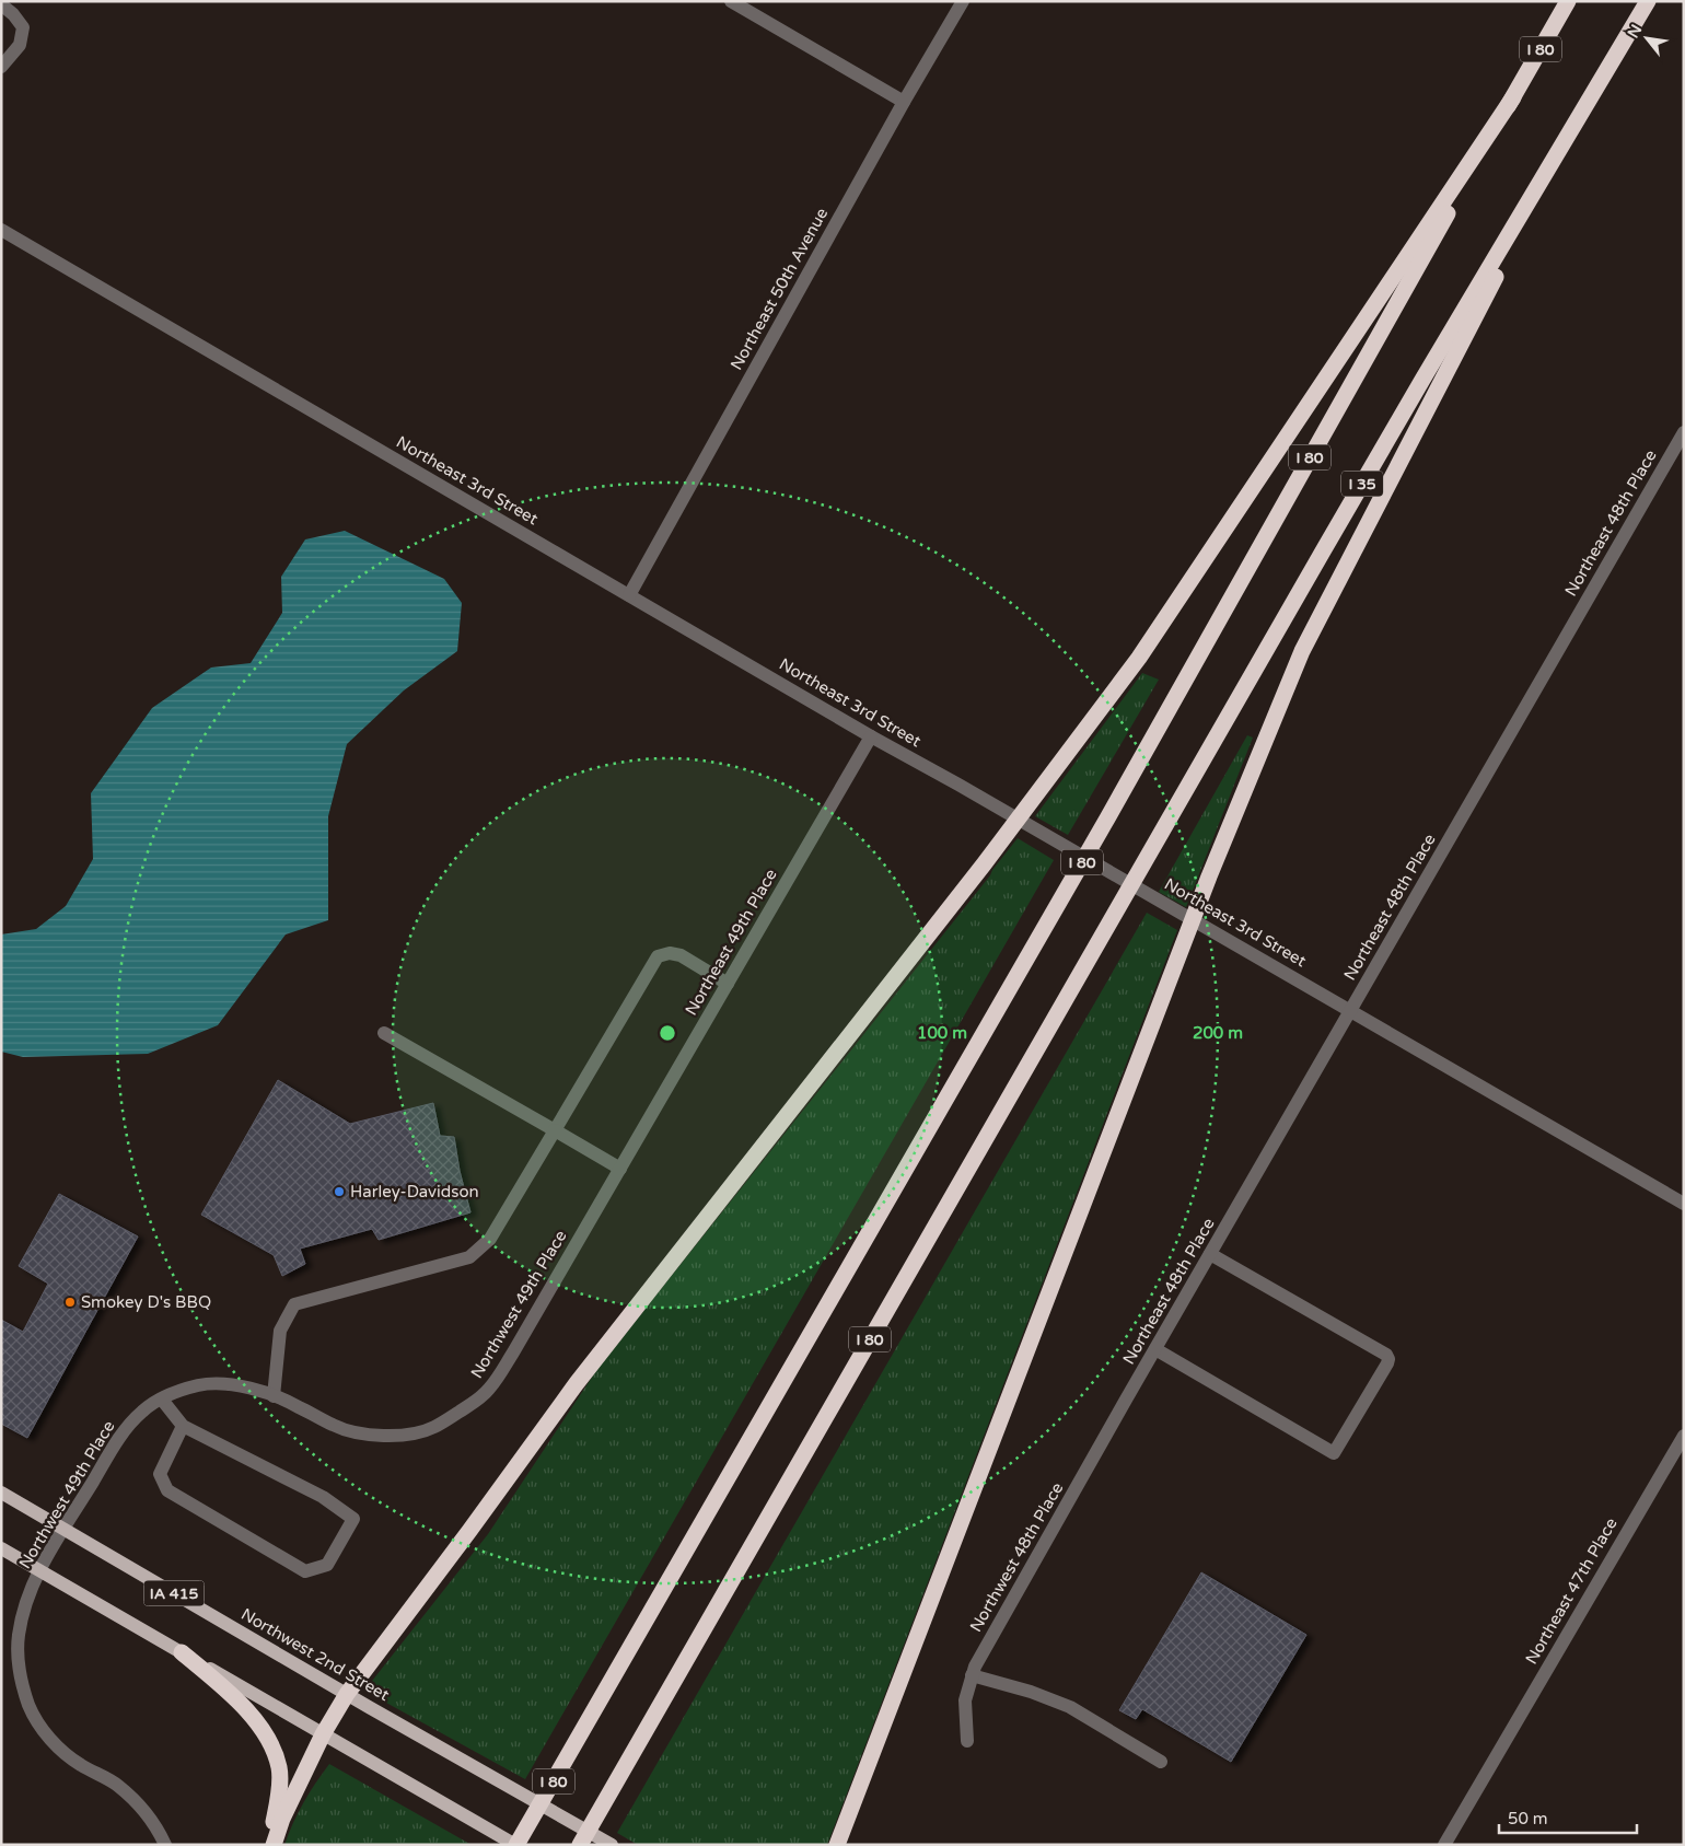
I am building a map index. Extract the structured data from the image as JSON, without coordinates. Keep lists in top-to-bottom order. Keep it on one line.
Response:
{"streets":{"highway":["I 80","I 35"],"main road":["IA 415","Northwest 2nd Street"],"street":["Northeast 50th Avenue","Northeast 3rd Street","Northeast 48th Place","Northeast 49th Place","Northwest 49th Place","Northwest 48th Place","Northeast 47th Place"]},"crossings":[["I 80","I 35"],["I 80","IA 415"],["Northeast 50th Avenue","Northeast 3rd Street"],["Northeast 3rd Street","Northeast 48th Place"],["Northeast 3rd Street","Northeast 49th Place"],["Northeast 48th Place","Northwest 48th Place"],["Northeast 49th Place","Northwest 49th Place"],["Northwest 49th Place","IA 415"],["Northwest 49th Place","Northwest 2nd Street"]],"places":["Harley-Davidson","Smokey D's BBQ"],"scale_bar":"50 m","north":"top left","rings":["100 m","200 m"]}
